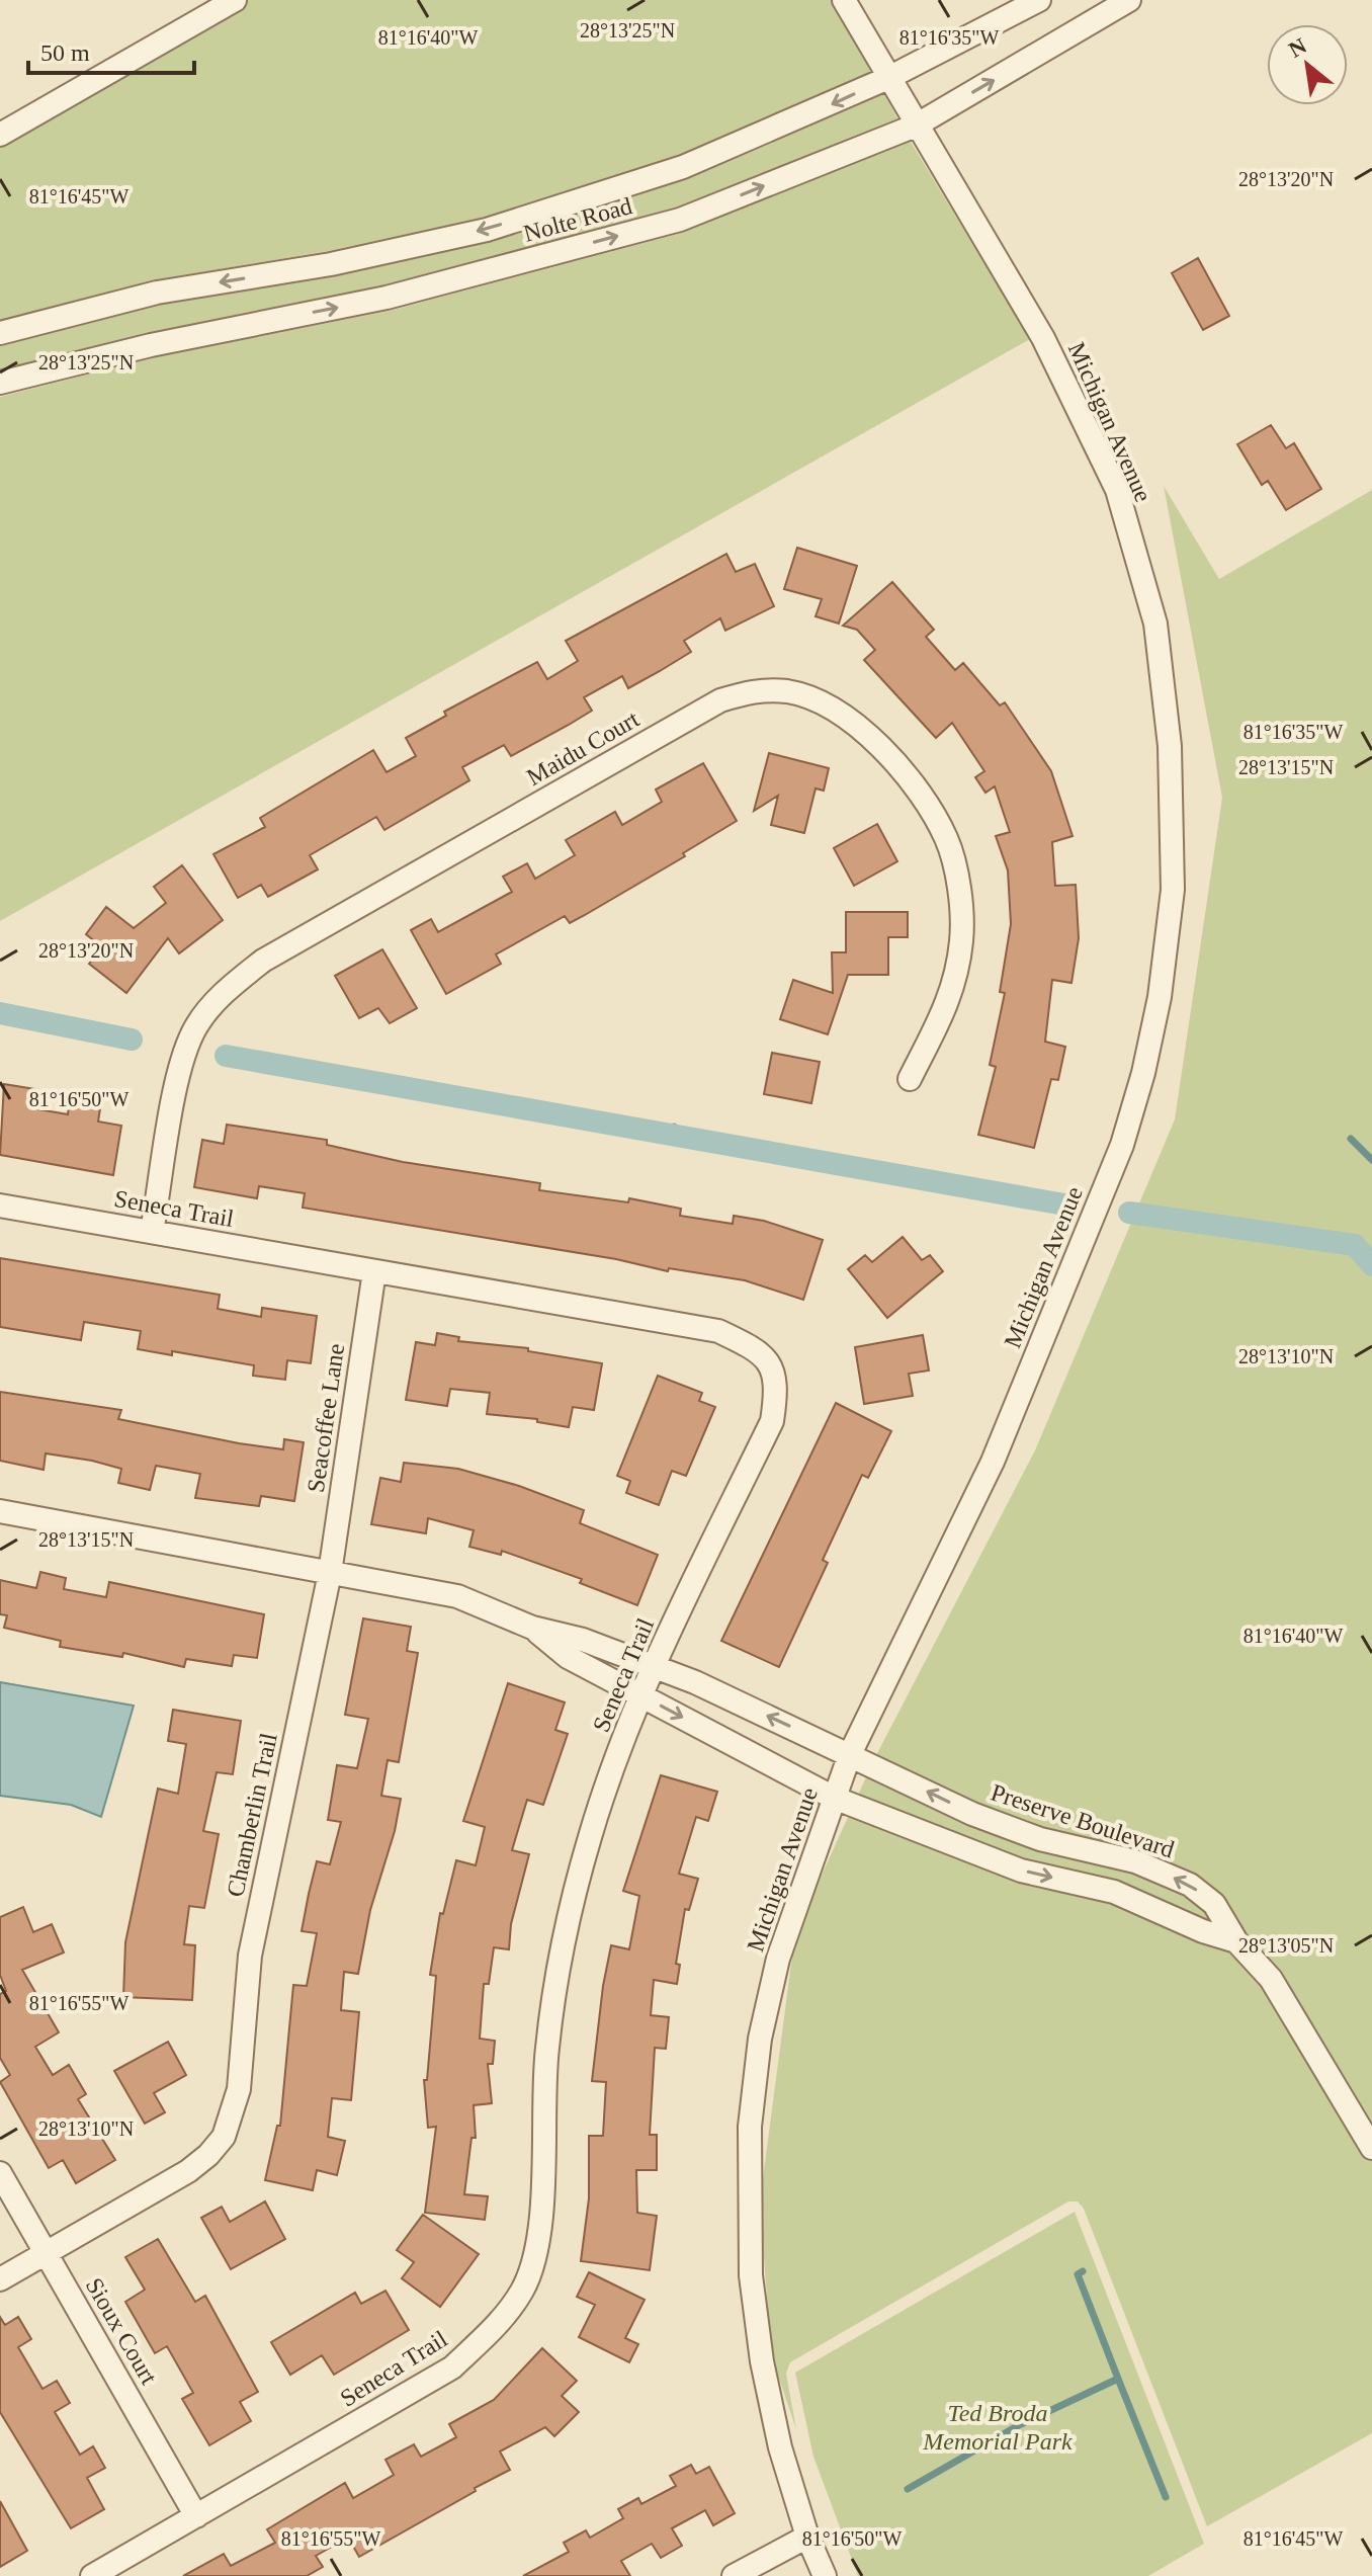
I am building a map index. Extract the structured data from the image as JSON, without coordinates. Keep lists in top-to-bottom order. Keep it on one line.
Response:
{"streets":{"street":["Nolte Road","Michigan Avenue","Maidu Court","Seneca Trail","Seacoffee Lane","Chamberlin Trail","Preserve Boulevard","Sioux Court"]},"crossings":[["Nolte Road","Michigan Avenue"],["Michigan Avenue","Preserve Boulevard"],["Maidu Court","Seneca Trail"],["Seneca Trail","Seacoffee Lane"],["Seneca Trail","Preserve Boulevard"],["Seneca Trail","Sioux Court"],["Seacoffee Lane","Chamberlin Trail"],["Chamberlin Trail","Sioux Court"]],"parks":["Ted Broda Memorial Park"],"scale_bar":"50 m","north":"top left","coordinates":["28°13'25\"N","81°16'40\"W","81°16'35\"W","28°13'20\"N","81°16'45\"W","28°13'15\"N","81°16'50\"W","28°13'10\"N","28°13'05\"N","81°16'55\"W"]}
